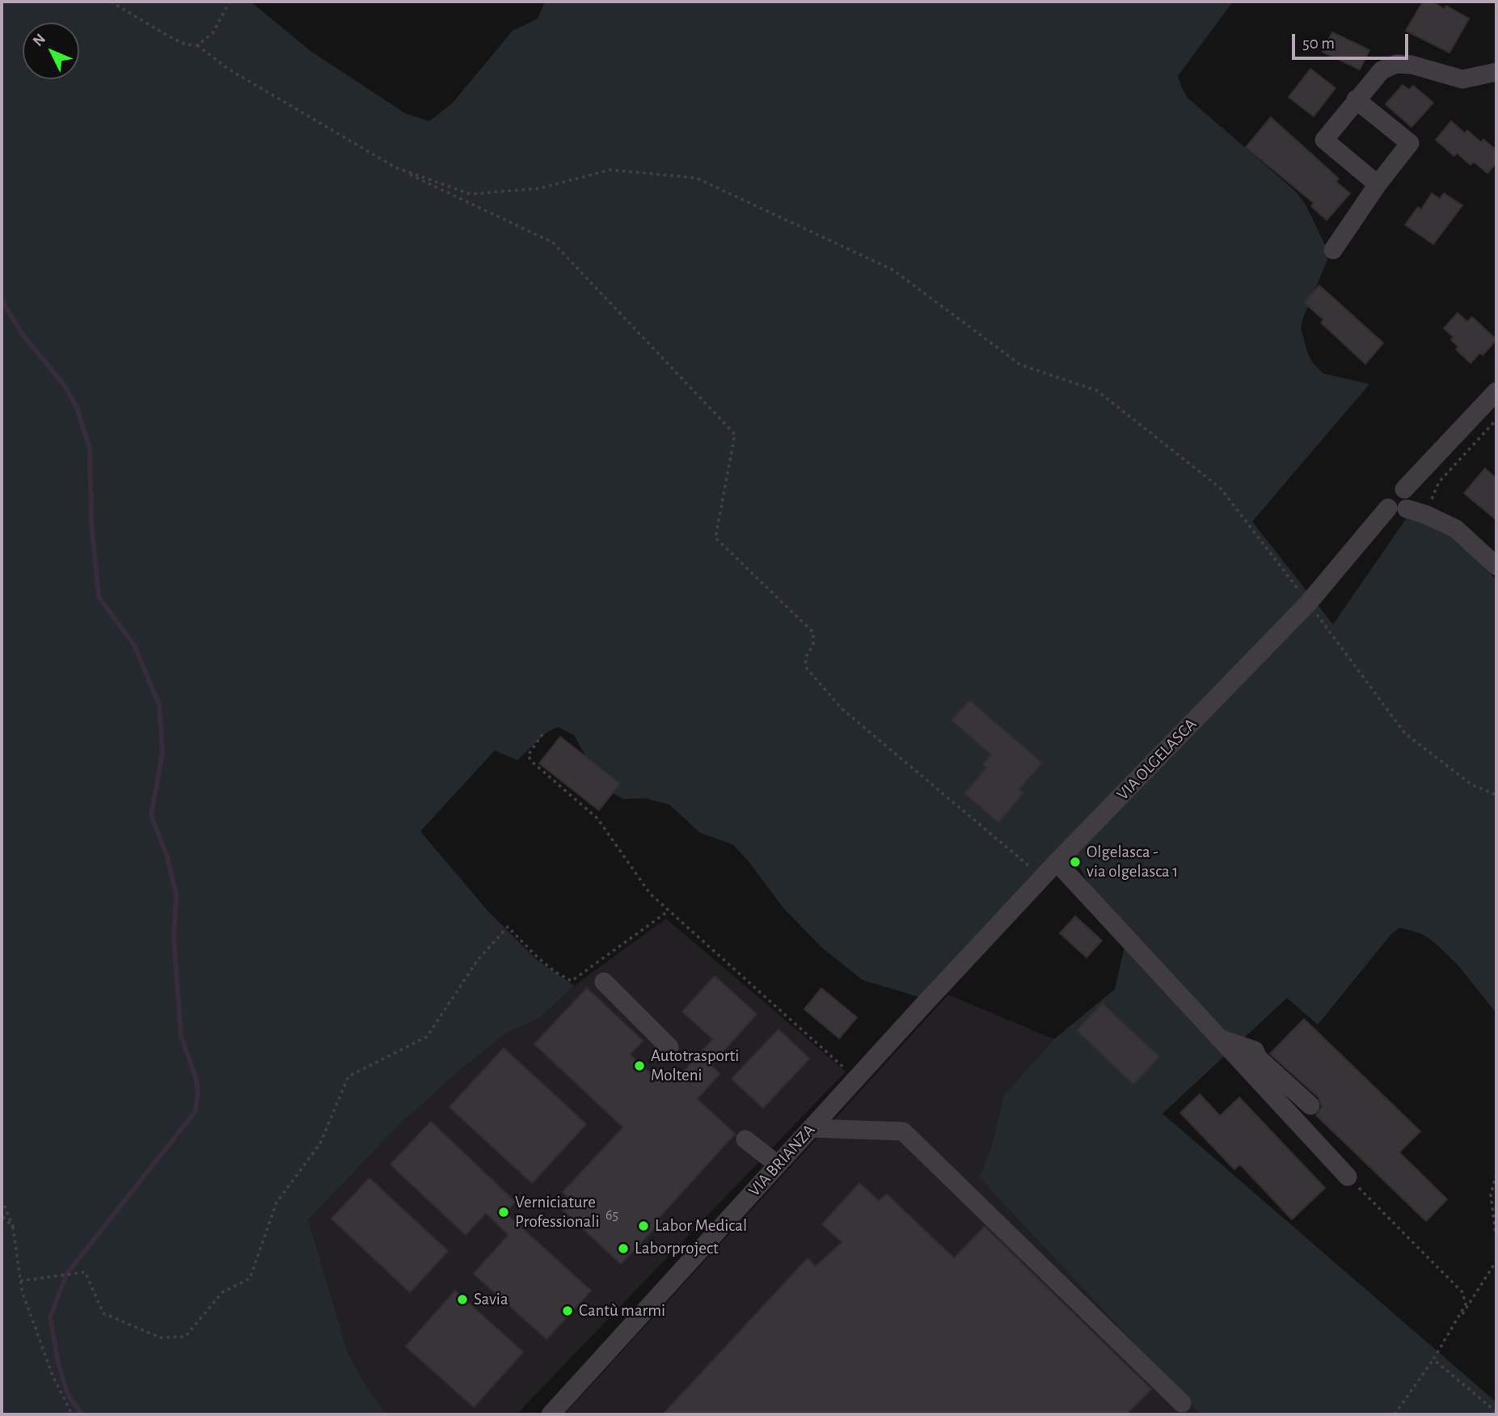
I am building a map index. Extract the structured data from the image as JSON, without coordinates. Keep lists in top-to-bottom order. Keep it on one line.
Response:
{"streets":{"street":["VIA OLGELASCA","VIA BRIANZA"]},"crossings":[["VIA OLGELASCA","VIA BRIANZA"]],"places":["Olgelasca - via olgelasca 1","Autotrasporti Molteni","Verniciature Professionali","Labor Medical","Laborproject","Savia","Cantù marmi"],"house_numbers":["65"],"scale_bar":"50 m","north":"top left"}
